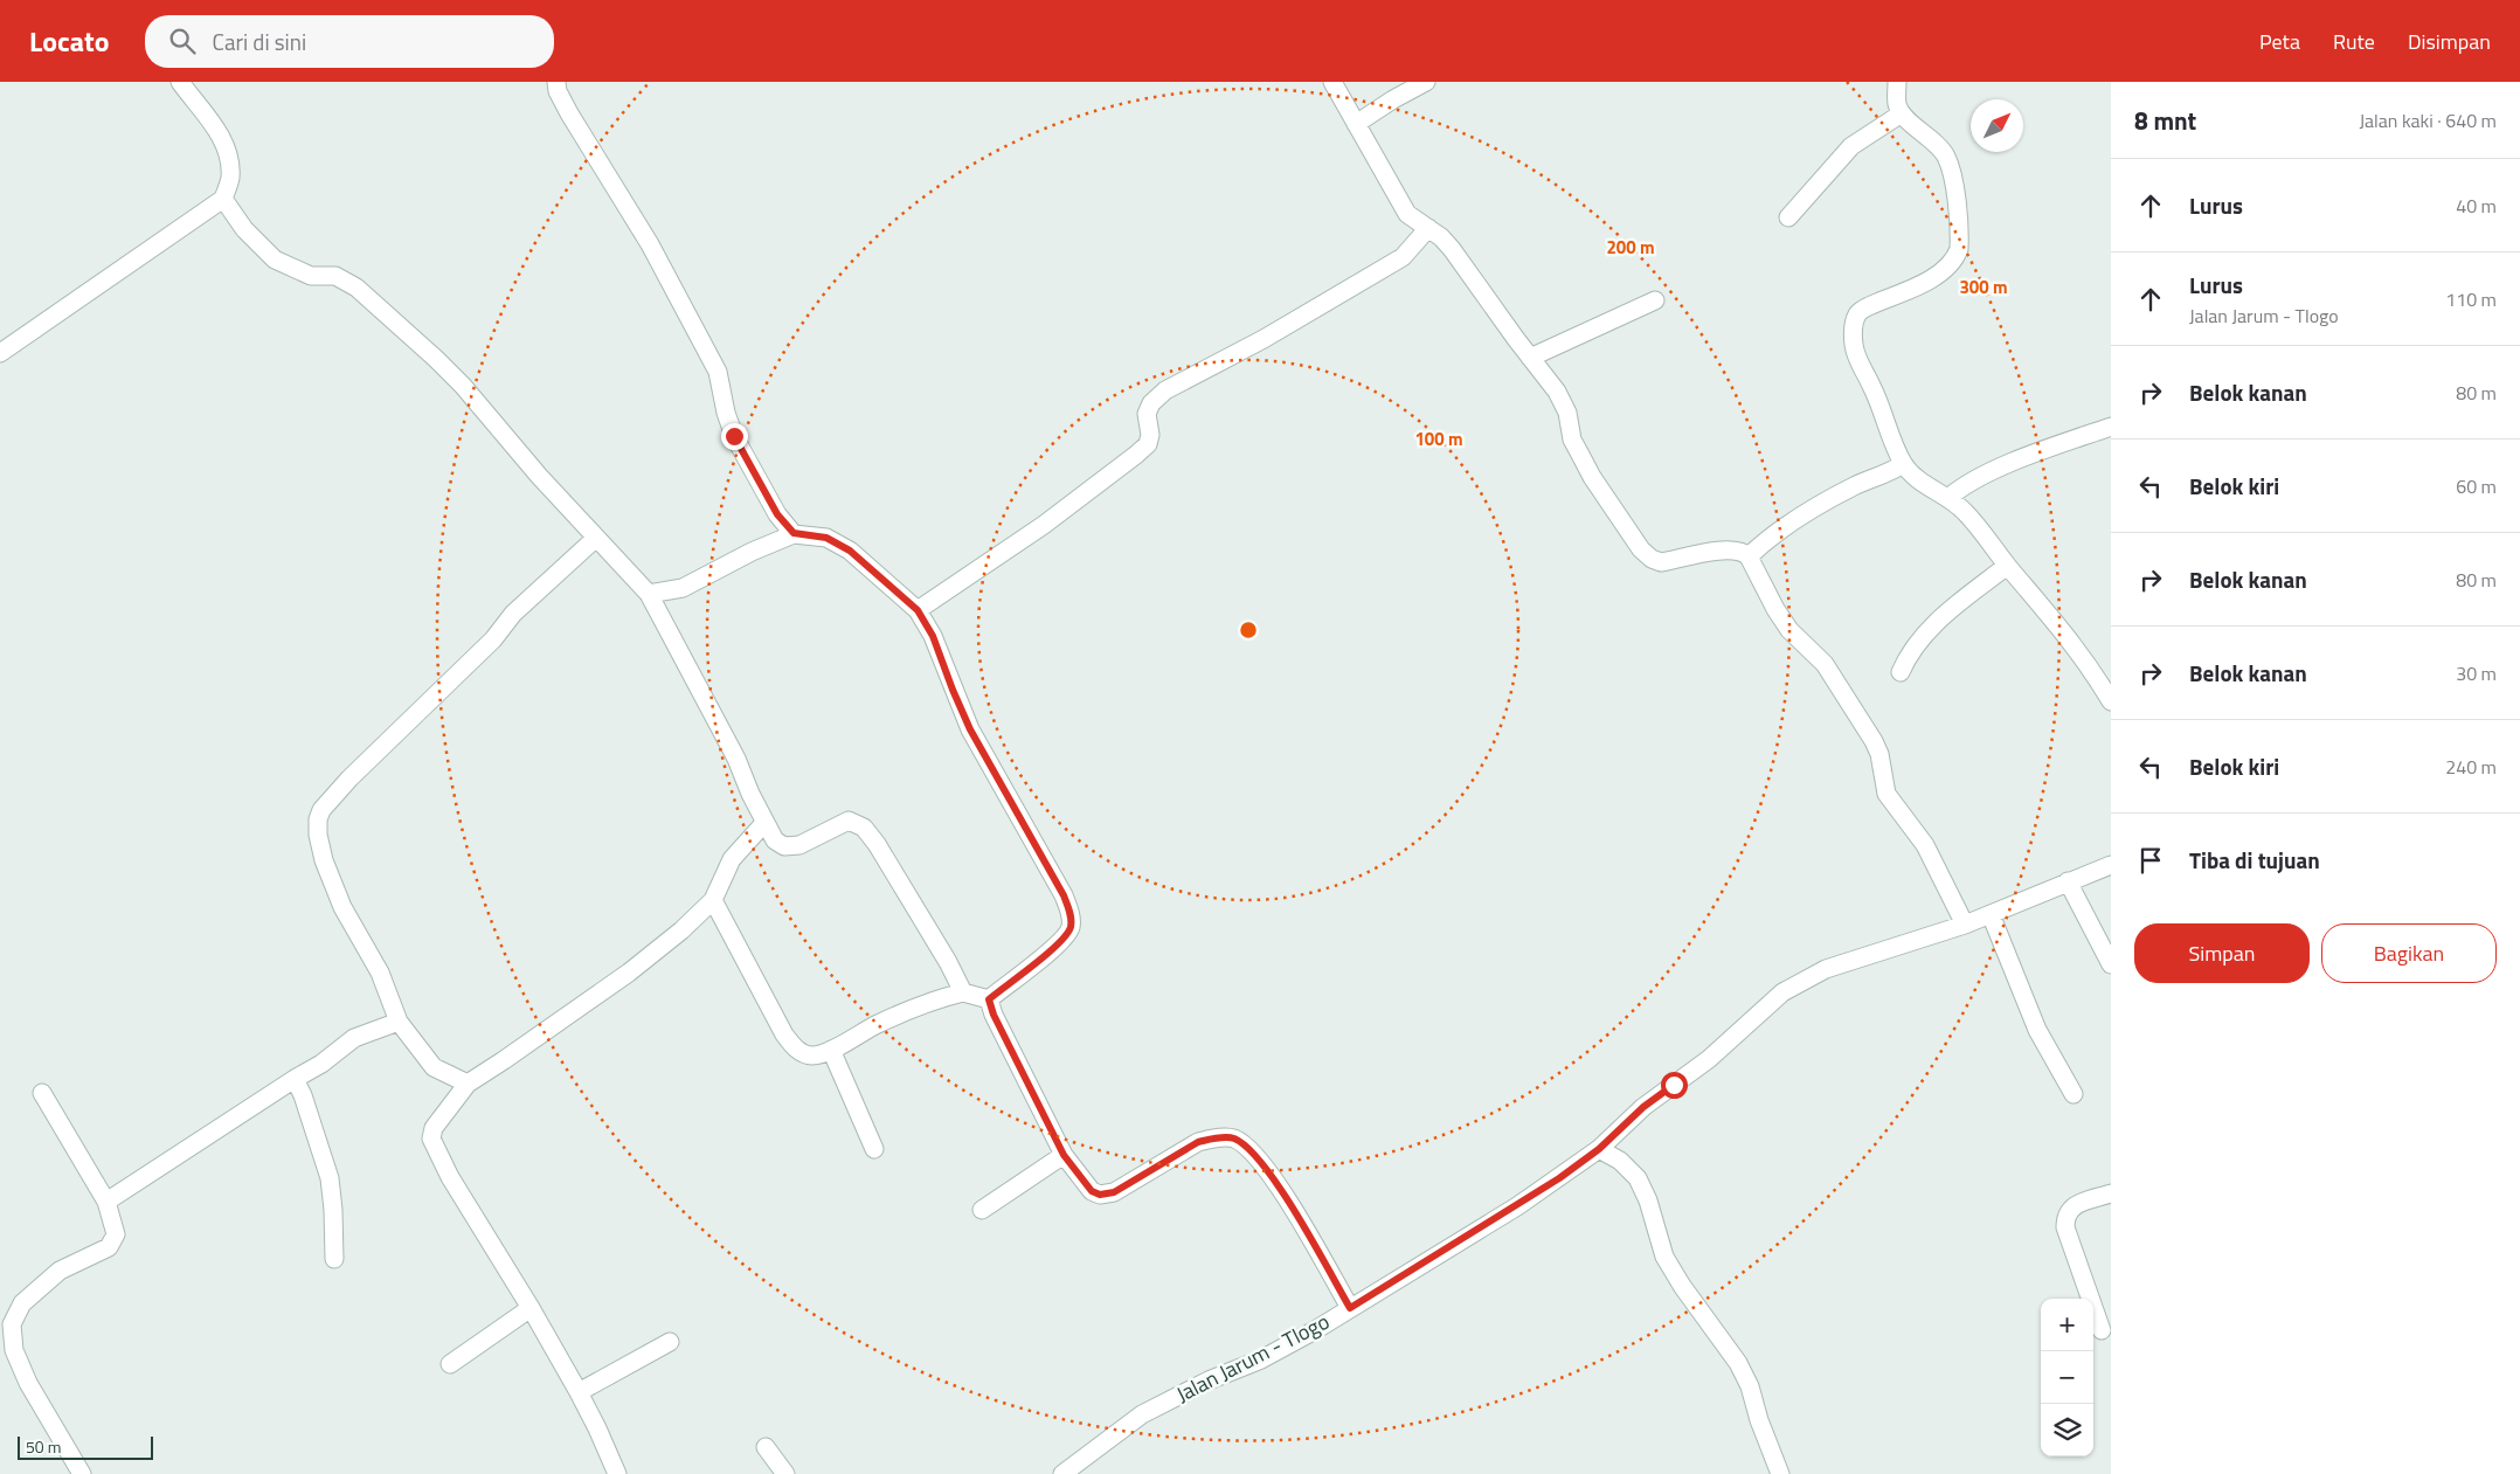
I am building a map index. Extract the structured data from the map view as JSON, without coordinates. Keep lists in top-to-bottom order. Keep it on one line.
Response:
{"streets":{"street":["Jalan Jarum - Tlogo"]},"scale_bar":"50 m","north":"top right","page":{"header":"Locato","search":"Cari di sini","nav":["Peta","Rute","Disimpan"],"heading":["8 mnt","Jalan kaki · 640 m"],"list":[["Lurus","40 m"],["Lurus","Jalan Jarum - Tlogo","110 m"],["Belok kanan","80 m"],["Belok kiri","60 m"],["Belok kanan","80 m"],["Belok kanan","30 m"],["Belok kiri","240 m"],"Tiba di tujuan"],"buttons":["Simpan","Bagikan"],"map_buttons":["+","−"],"scale":"50 m"},"rings":["200 m","300 m","100 m"]}
